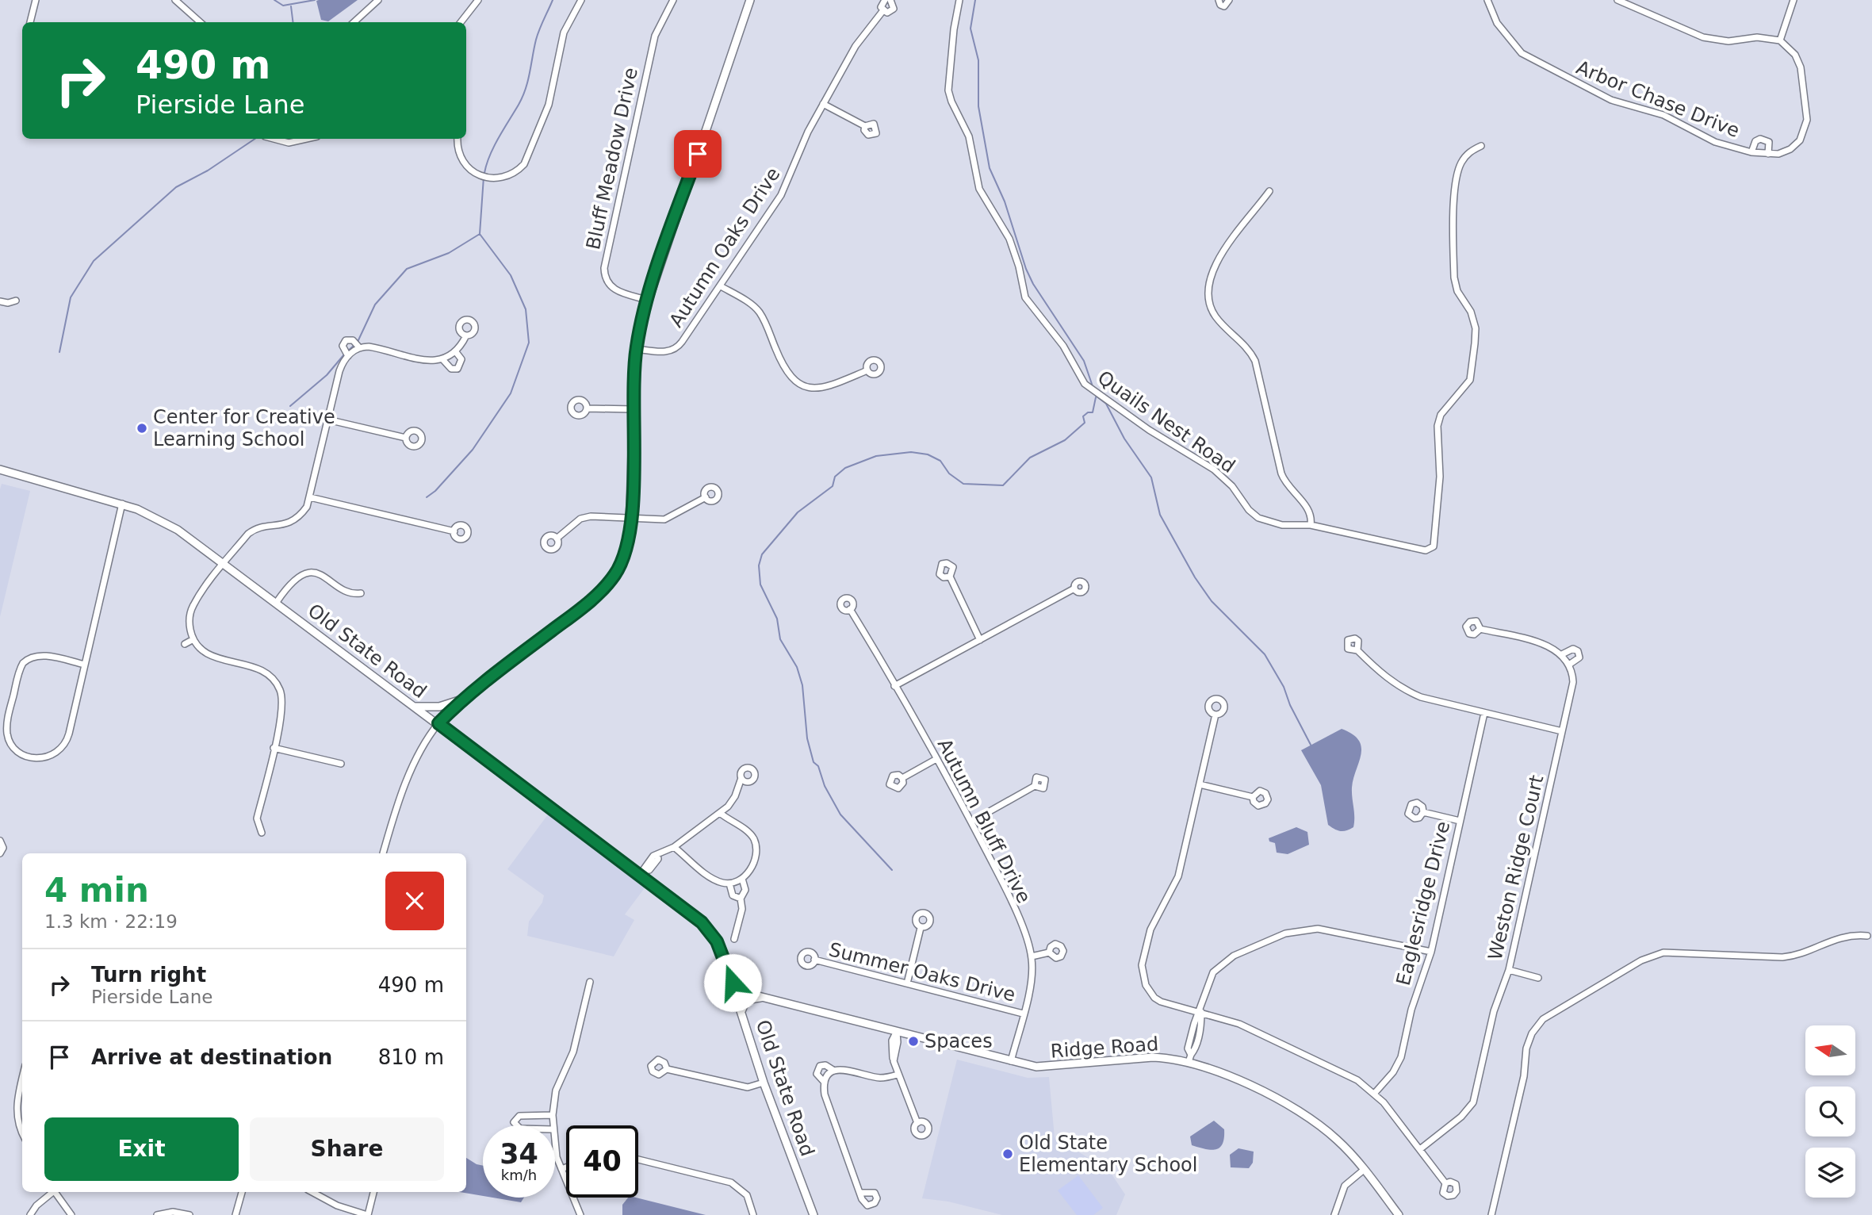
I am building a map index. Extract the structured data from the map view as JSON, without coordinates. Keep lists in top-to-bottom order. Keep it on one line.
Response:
{"streets":{"street":["Arbor Chase Drive","Bluff Meadow Drive","Autumn Oaks Drive","Quails Nest Road","Old State Road","Autumn Bluff Drive","Weston Ridge Court","Eaglesridge Drive","Summer Oaks Drive","Ridge Road"]},"crossings":[["Old State Road","Ridge Road"],["Autumn Bluff Drive","Summer Oaks Drive"],["Autumn Bluff Drive","Ridge Road"]],"places":["Center for Creative Learning School","Spaces","Old State Elementary School"],"north":"left","page":{"turn":["490 m","Pierside Lane"],"heading":["4 min","1.3 km · 22:19"],"list":[{"name":"Turn right","note":"Pierside Lane","value":"490 m"},{"name":"Arrive at destination","value":"810 m"}],"buttons":["Exit","Share"],"speed":"34 km/h","limit":"40"}}
